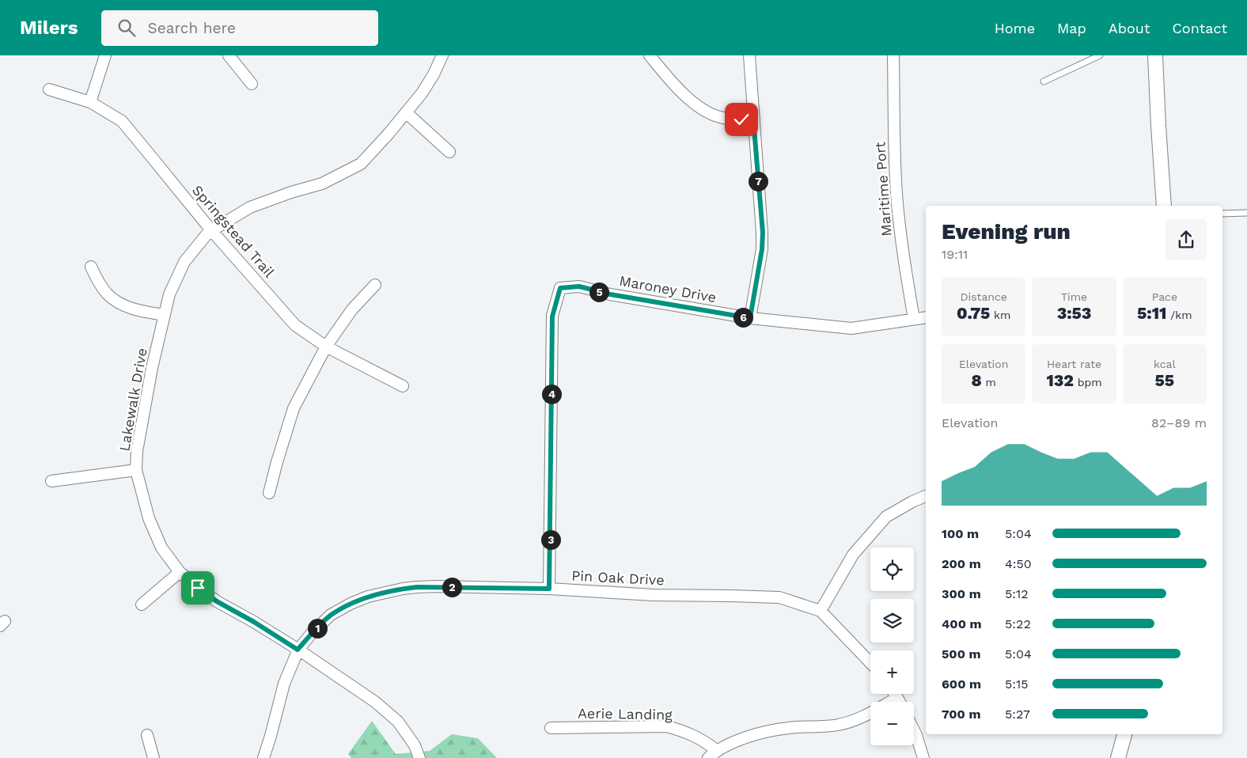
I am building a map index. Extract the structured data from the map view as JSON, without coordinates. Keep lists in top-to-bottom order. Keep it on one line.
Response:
{"streets":{"street":["Maritime Port","Springstead Trail","Maroney Drive","Lakewalk Drive","Pin Oak Drive","Aerie Landing"]},"crossings":[["Maritime Port","Maroney Drive"],["Springstead Trail","Lakewalk Drive"],["Maroney Drive","Pin Oak Drive"],["Lakewalk Drive","Pin Oak Drive"]],"page":{"header":"Milers","search":"Search here","nav":["Home","Map","About","Contact"],"pins":["7","5","6","4","3","2","1"],"heading":["Evening run","19:11"],"stats":[["Distance","0.75 km"],["Time","3:53"],["Pace","5:11 /km"],["Elevation","8 m"],["Heart rate","132 bpm"],["kcal","55"]],"chart":["Elevation","82–89 m"],"list":[{"name":"100 m","note":"5:04"},{"name":"200 m","note":"4:50"},{"name":"300 m","note":"5:12"},{"name":"400 m","note":"5:22"},{"name":"500 m","note":"5:04"},{"name":"600 m","note":"5:15"},{"name":"700 m","note":"5:27"}],"map_buttons":["+","−"]}}
